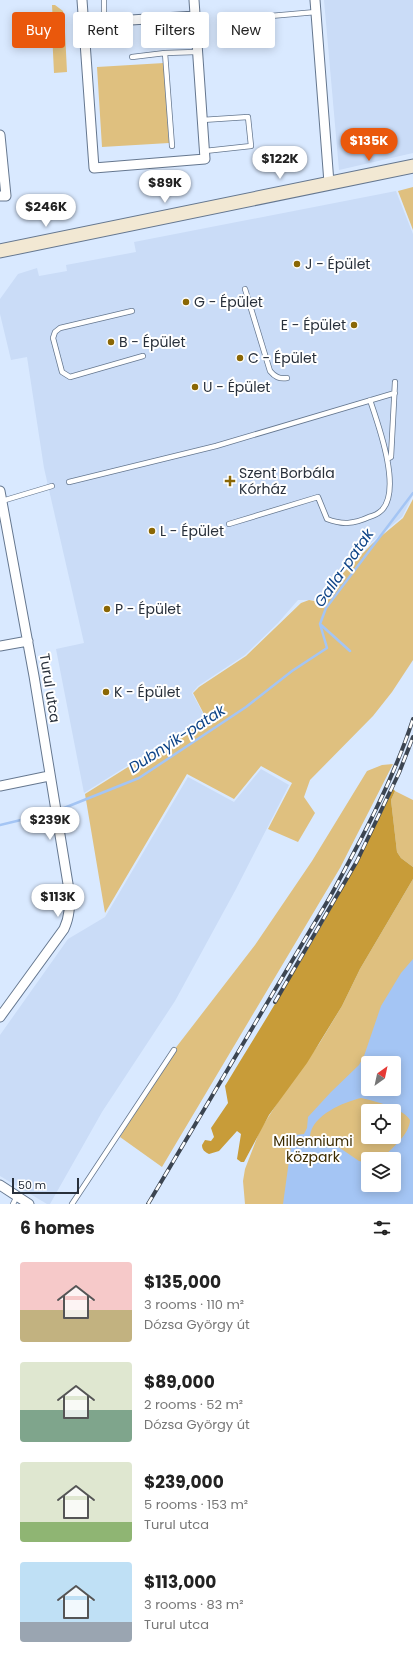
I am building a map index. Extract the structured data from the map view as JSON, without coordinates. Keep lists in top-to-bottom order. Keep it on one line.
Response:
{"streets":{"street":["Turul utca"]},"water":["Galla-patak","Dubnyik-patak"],"parks":["Millenniumi közpark"],"places":{"other":["J - Épület","G - Épület","E - Épület","B - Épület","C - Épület","U - Épület","L - Épület","P - Épület","K - Épület"],"health":["Szent Borbála Kórház"]},"scale_bar":"50 m","north":"top right","page":{"chip":["Buy","Rent","Filters","New"],"price":["$135K","$122K","$89K","$246K","$239K","$113K"],"scale":"50 m","heading":"6 homes","list":[{"name":"$135,000","note":"3 rooms · 110 m² · Dózsa György út"},{"name":"$89,000","note":"2 rooms · 52 m² · Dózsa György út"},{"name":"$239,000","note":"5 rooms · 153 m² · Turul utca"},{"name":"$113,000","note":"3 rooms · 83 m² · Turul utca"}]}}
